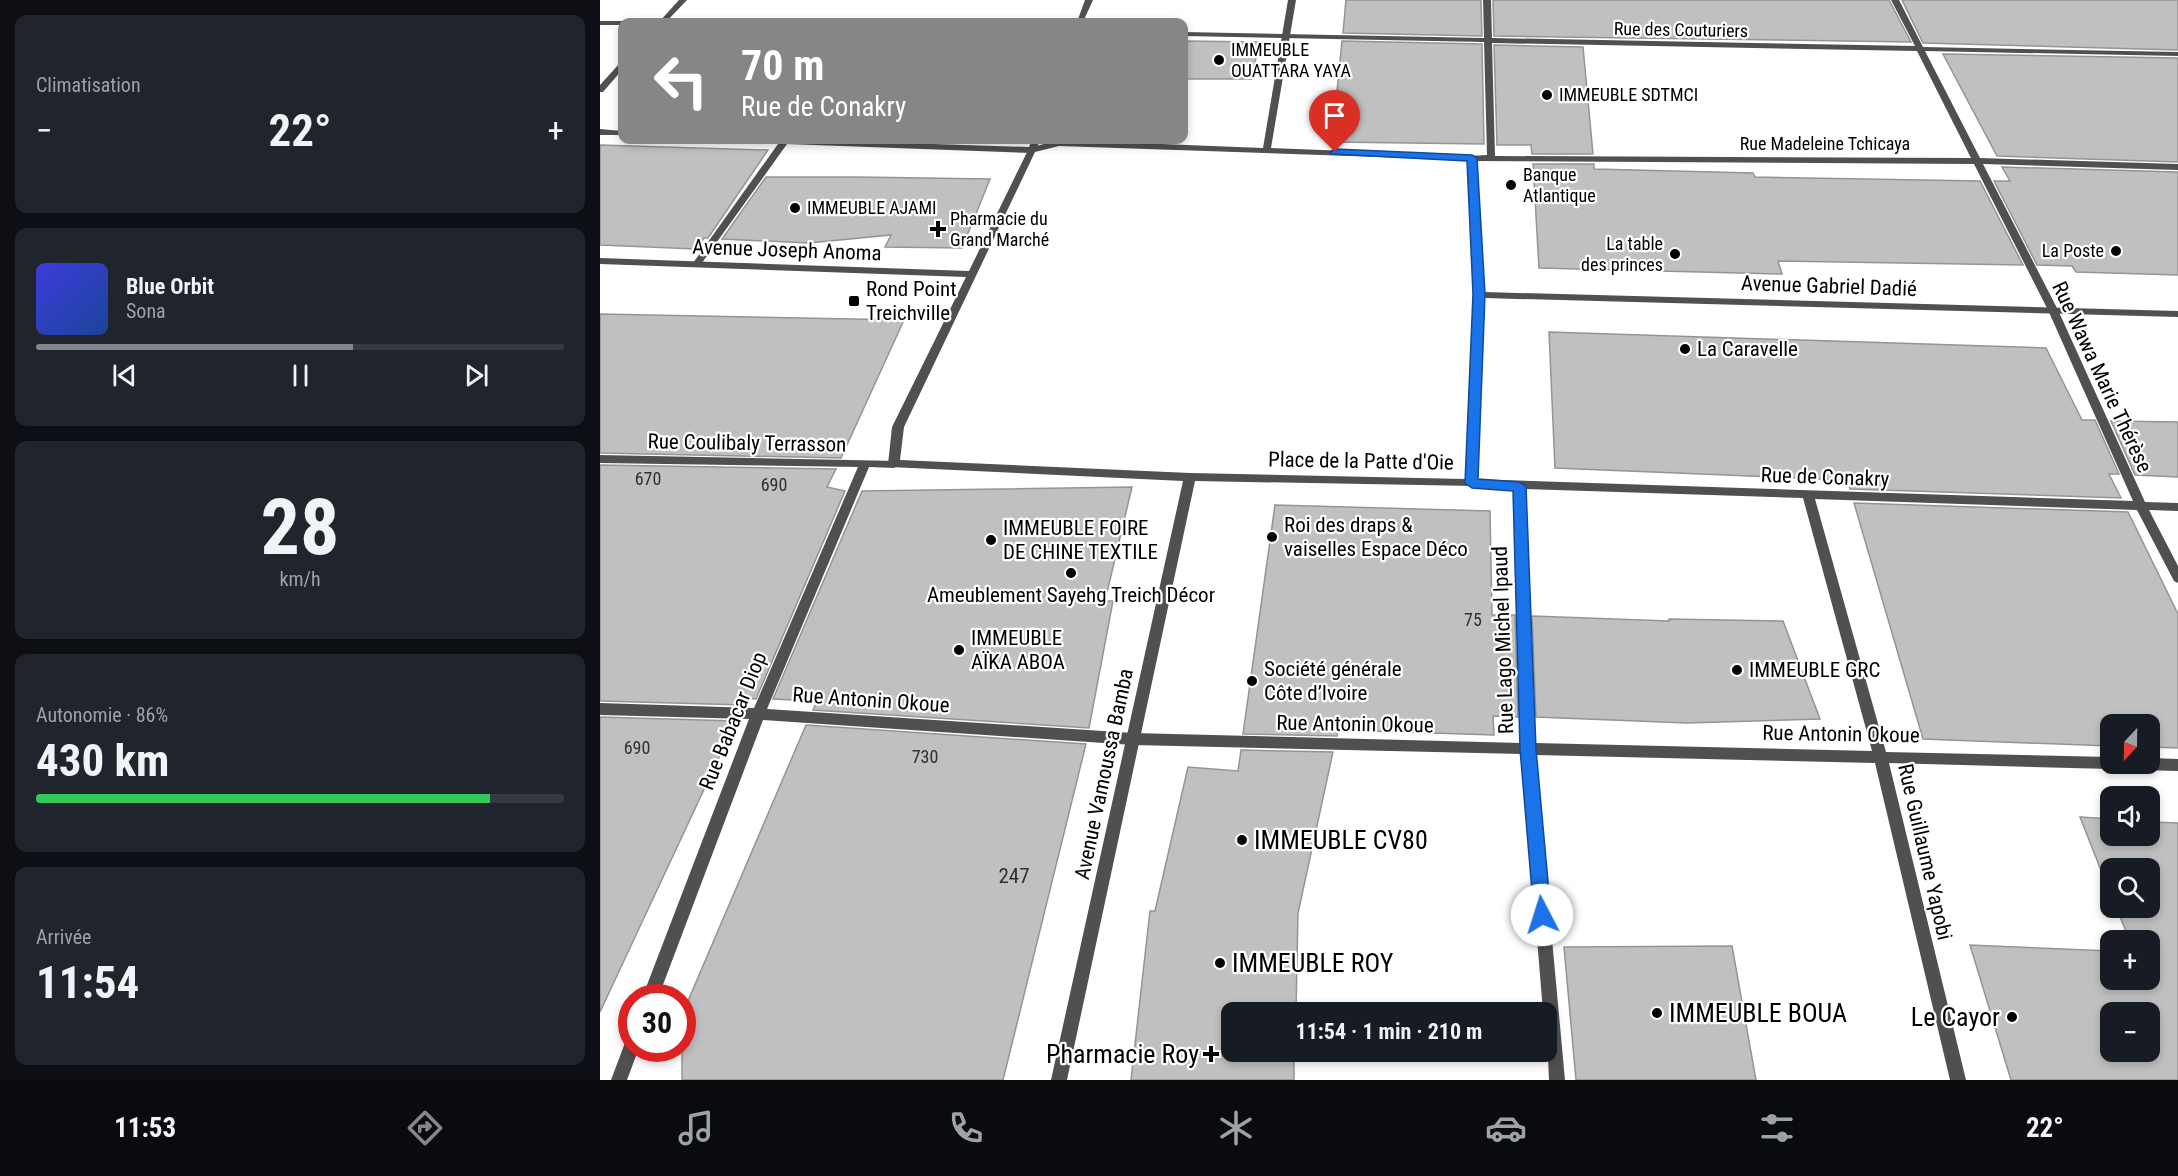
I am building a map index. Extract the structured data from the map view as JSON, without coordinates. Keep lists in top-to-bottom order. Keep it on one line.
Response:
{"streets":{"street":["Rue des Couturiers","Rue Madeleine Tchicaya","Avenue Joseph Anoma","Avenue Gabriel Dadié","Rue Wawa Marie Thérèse","Rue Coulibaly Terrasson","Place de la Patte d'Oie","Rue de Conakry","Rue Lago Michel Ipaud","Rue Antonin Okoue","Rue Babacar Diop","Avenue Vamoussa Bamba","Rue Guillaume Yapobi"]},"crossings":[["Rue des Couturiers","Rue Wawa Marie Thérèse"],["Rue Madeleine Tchicaya","Rue Wawa Marie Thérèse"],["Rue Madeleine Tchicaya","Place de la Patte d'Oie"],["Avenue Gabriel Dadié","Rue Wawa Marie Thérèse"],["Avenue Gabriel Dadié","Place de la Patte d'Oie"],["Rue Wawa Marie Thérèse","Rue de Conakry"],["Rue Coulibaly Terrasson","Place de la Patte d'Oie"],["Rue Coulibaly Terrasson","Rue Babacar Diop"],["Place de la Patte d'Oie","Rue de Conakry"],["Place de la Patte d'Oie","Avenue Vamoussa Bamba"],["Rue de Conakry","Rue Lago Michel Ipaud"],["Rue de Conakry","Rue Guillaume Yapobi"],["Rue Lago Michel Ipaud","Rue Antonin Okoue"],["Rue Antonin Okoue","Rue Babacar Diop"],["Rue Antonin Okoue","Avenue Vamoussa Bamba"],["Rue Antonin Okoue","Rue Guillaume Yapobi"]],"places":{"other":["IMMEUBLE OUATTARA YAYA","IMMEUBLE SDTMCI","Banque Atlantique","IMMEUBLE AJAMI","La Poste","La table des princes","La Caravelle","Roi des draps & vaiselles Espace Déco","IMMEUBLE FOIRE DE CHINE TEXTILE","Ameublement Sayehg Treich Décor","IMMEUBLE AÏKA ABOA","IMMEUBLE GRC","Société générale Côte d’Ivoire","IMMEUBLE CV80","IMMEUBLE ROY","IMMEUBLE BOUA","Le Cayor"],"health":["Pharmacie du Grand Marché","Pharmacie Roy"],"transit":["Rond Point Treichville"]},"house_numbers":["670","690","75","690","730","247"],"north":"bottom","page":{"tile":["Climatisation",["28","km/h"],["Autonomie · 86%","430 km"],["Arrivée","11:54"]],"turn":["70 m","Rue de Conakry"],"heat":["−","22°","+"],"song":["Blue Orbit","Sona"],"map_buttons":["+","−"],"limit":"30","trip":"11:54 · 1 min · 210 m","tabs":["11:53","22°"]}}
